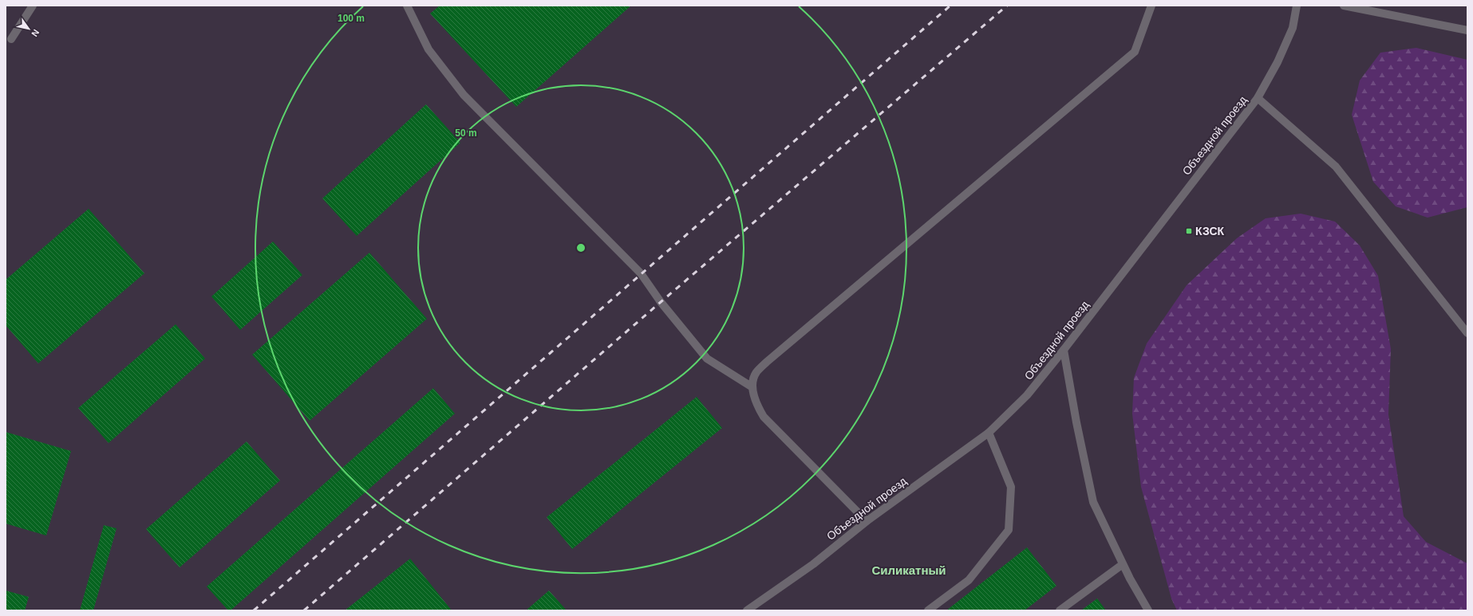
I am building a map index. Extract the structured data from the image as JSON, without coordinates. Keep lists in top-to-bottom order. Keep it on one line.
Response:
{"streets":{"street":["Объездной проезд"]},"districts":["Силикатный"],"places":{"transit":["КЗСК"]},"north":"bottom right","rings":["100 m","50 m"]}
